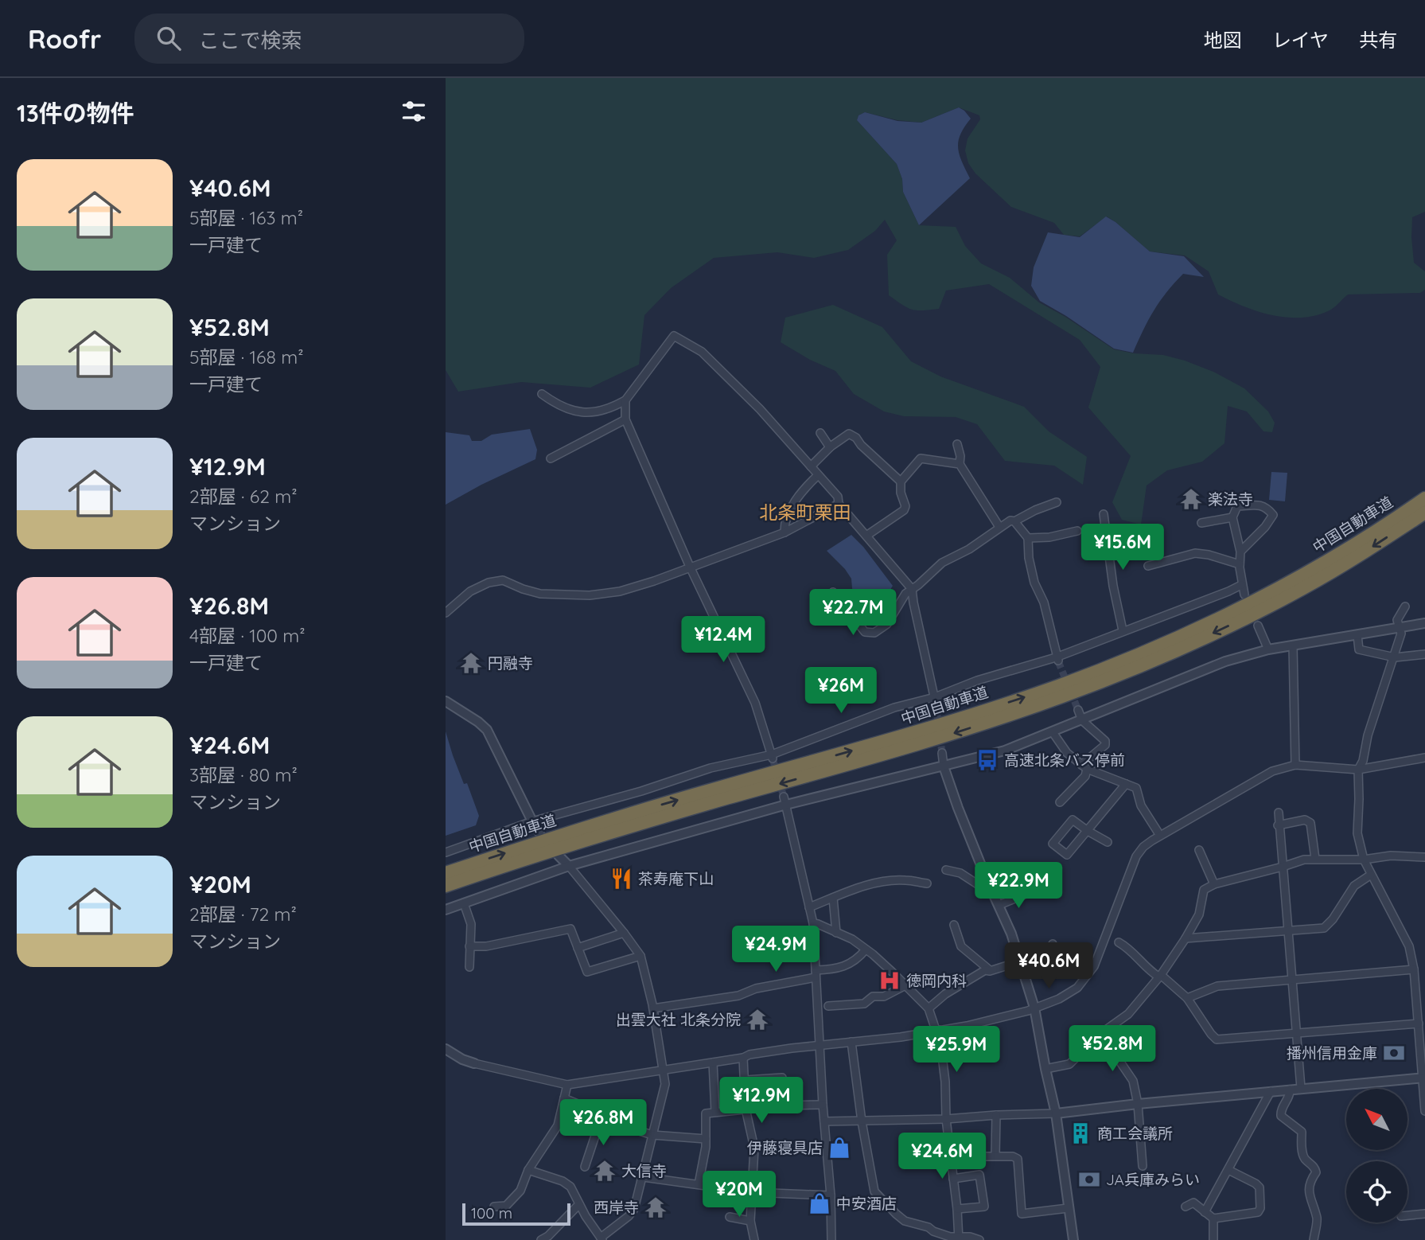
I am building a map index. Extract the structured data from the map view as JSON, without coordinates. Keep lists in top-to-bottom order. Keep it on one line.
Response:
{"streets":{"highway":["中国自動車道"]},"districts":["北条町栗田"],"places":{"temple":["楽法寺","円融寺","出雲大社 北条分院","大信寺","西岸寺"],"bus stop":["高速北条バス停前"],"restaurant":["茶寿庵下山"],"hospital":["徳岡内科"],"bank":["播州信用金庫","JA兵庫みらい"],"building":["商工会議所"],"shop":["伊藤寝具店","中安酒店"]},"scale_bar":"100 m","north":"top left","page":{"header":"Roofr","search":"ここで検索","nav":["地図","レイヤ","共有"],"heading":"13件の物件","list":[{"name":"¥40.6M","note":"5部屋 · 163 m² · 一戸建て"},{"name":"¥52.8M","note":"5部屋 · 168 m² · 一戸建て"},{"name":"¥12.9M","note":"2部屋 · 62 m² · マンション"},{"name":"¥26.8M","note":"4部屋 · 100 m² · 一戸建て"},{"name":"¥24.6M","note":"3部屋 · 80 m² · マンション"},{"name":"¥20M","note":"2部屋 · 72 m² · マンション"}],"price":["¥15.6M","¥22.7M","¥12.4M","¥26M","¥22.9M","¥24.9M","¥40.6M","¥52.8M","¥25.9M","¥12.9M","¥26.8M","¥24.6M","¥20M"],"scale":"100 m"}}
